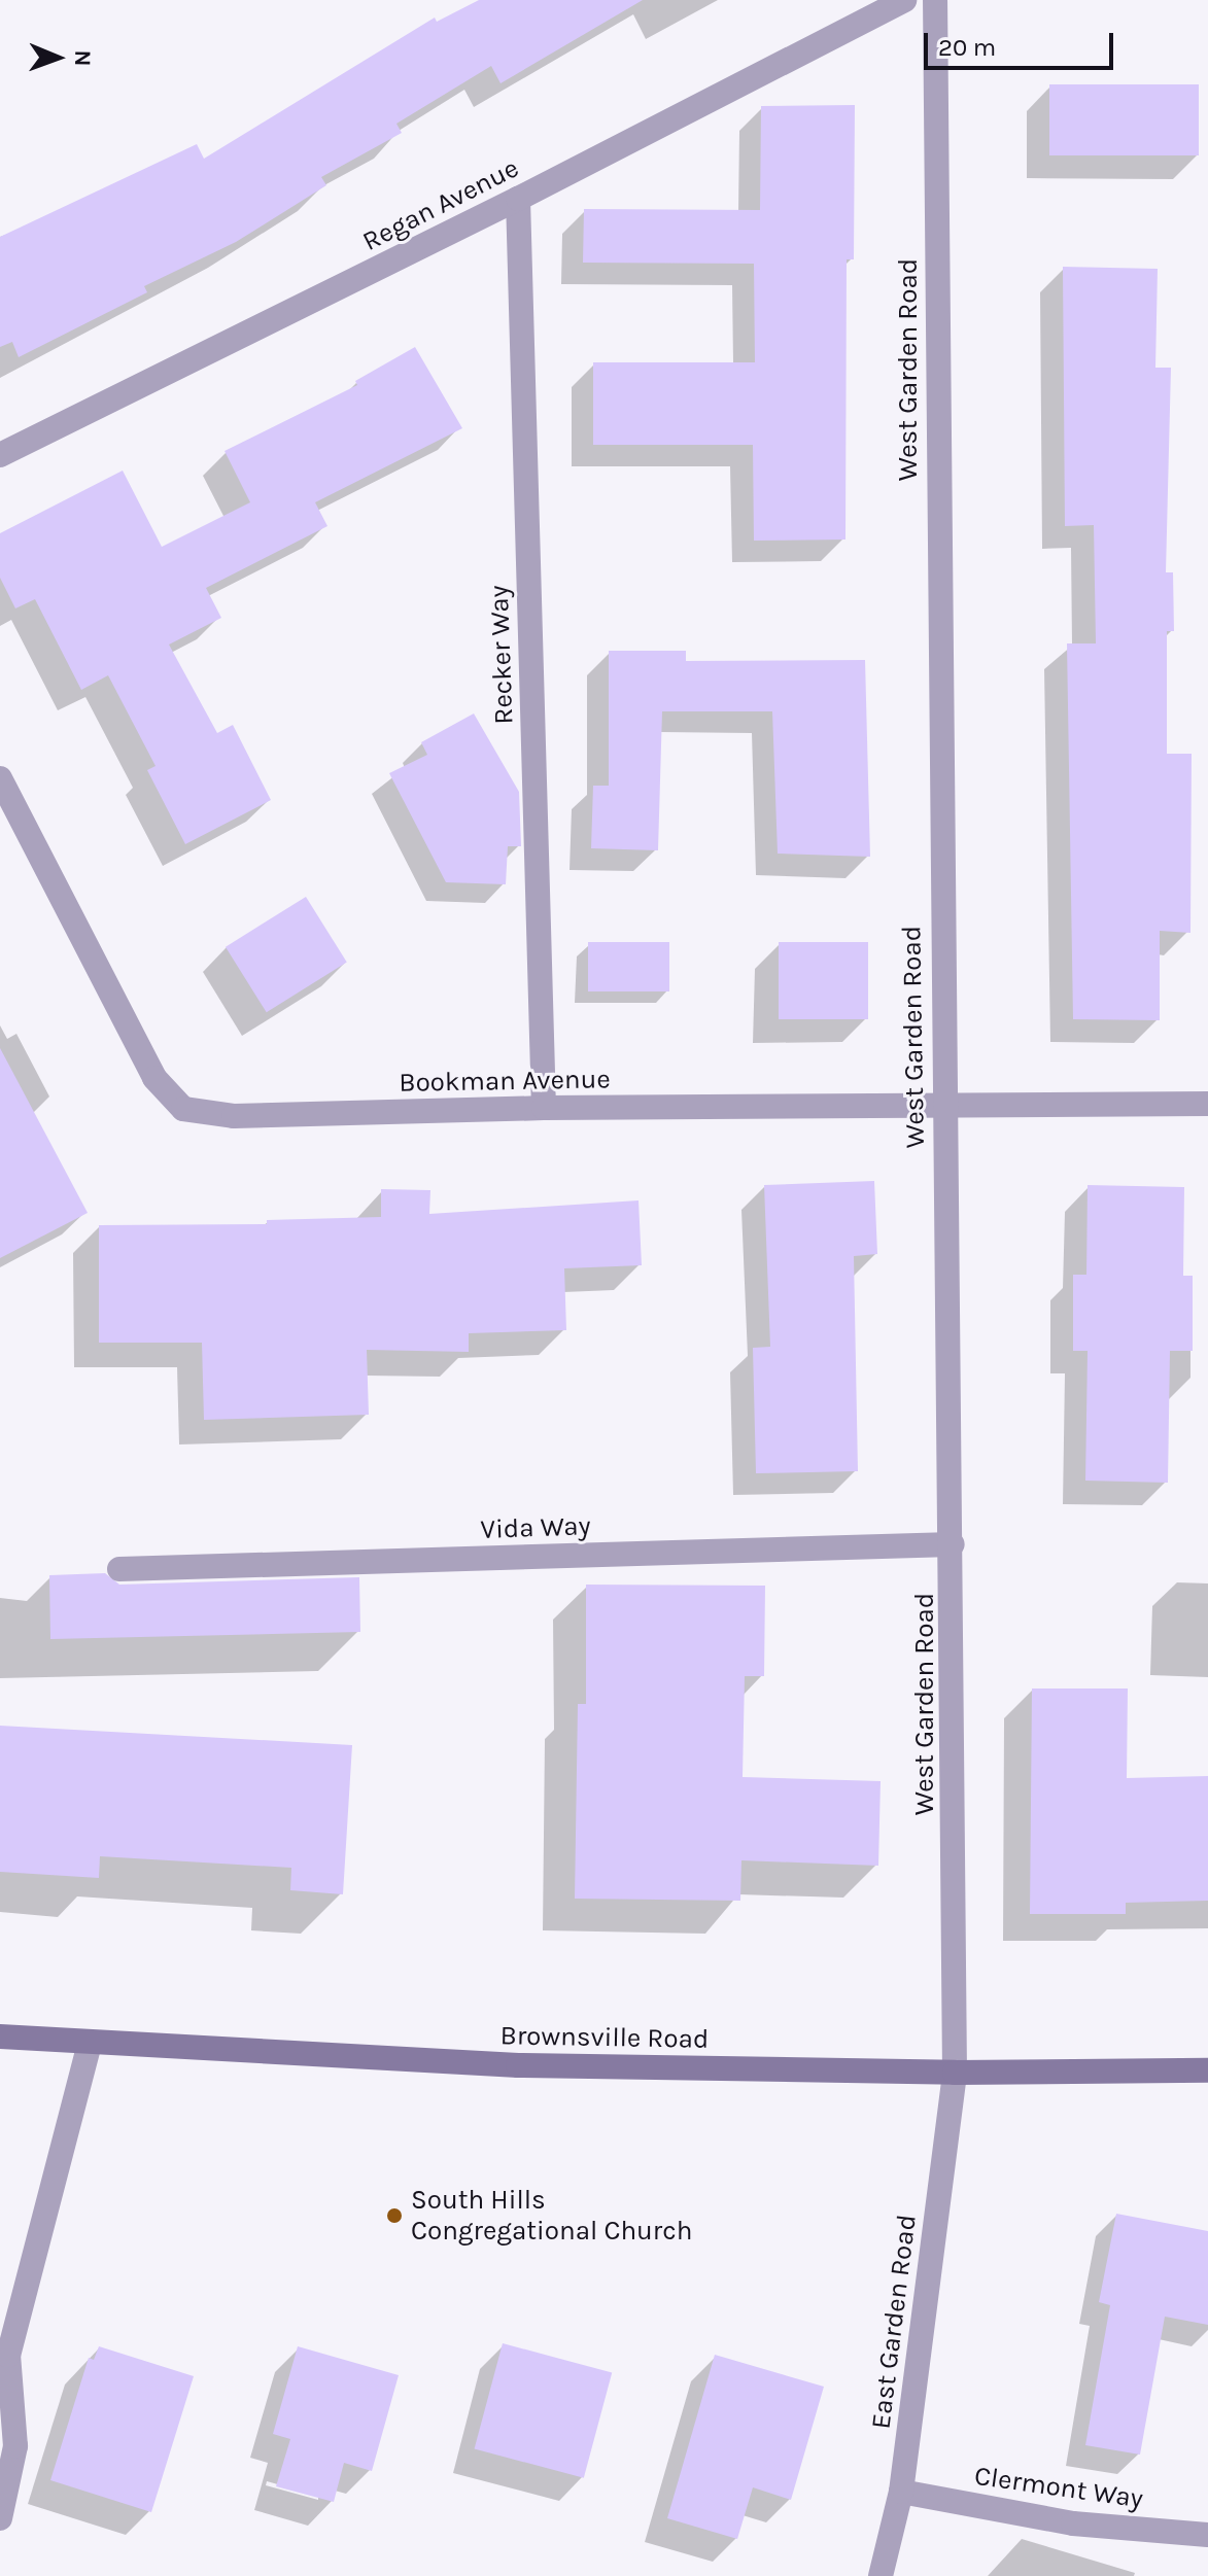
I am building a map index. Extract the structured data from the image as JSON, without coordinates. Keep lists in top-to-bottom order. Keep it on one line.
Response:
{"streets":{"main road":["Brownsville Road"],"street":["Regan Avenue","West Garden Road","Recker Way","Bookman Avenue","Vida Way","East Garden Road","Clermont Way"]},"crossings":[["Regan Avenue","Recker Way"],["West Garden Road","Bookman Avenue"],["West Garden Road","Vida Way"],["West Garden Road","Brownsville Road"],["West Garden Road","East Garden Road"],["Recker Way","Bookman Avenue"],["Brownsville Road","East Garden Road"],["East Garden Road","Clermont Way"]],"places":["South Hills Congregational Church"],"scale_bar":"20 m","north":"right"}
